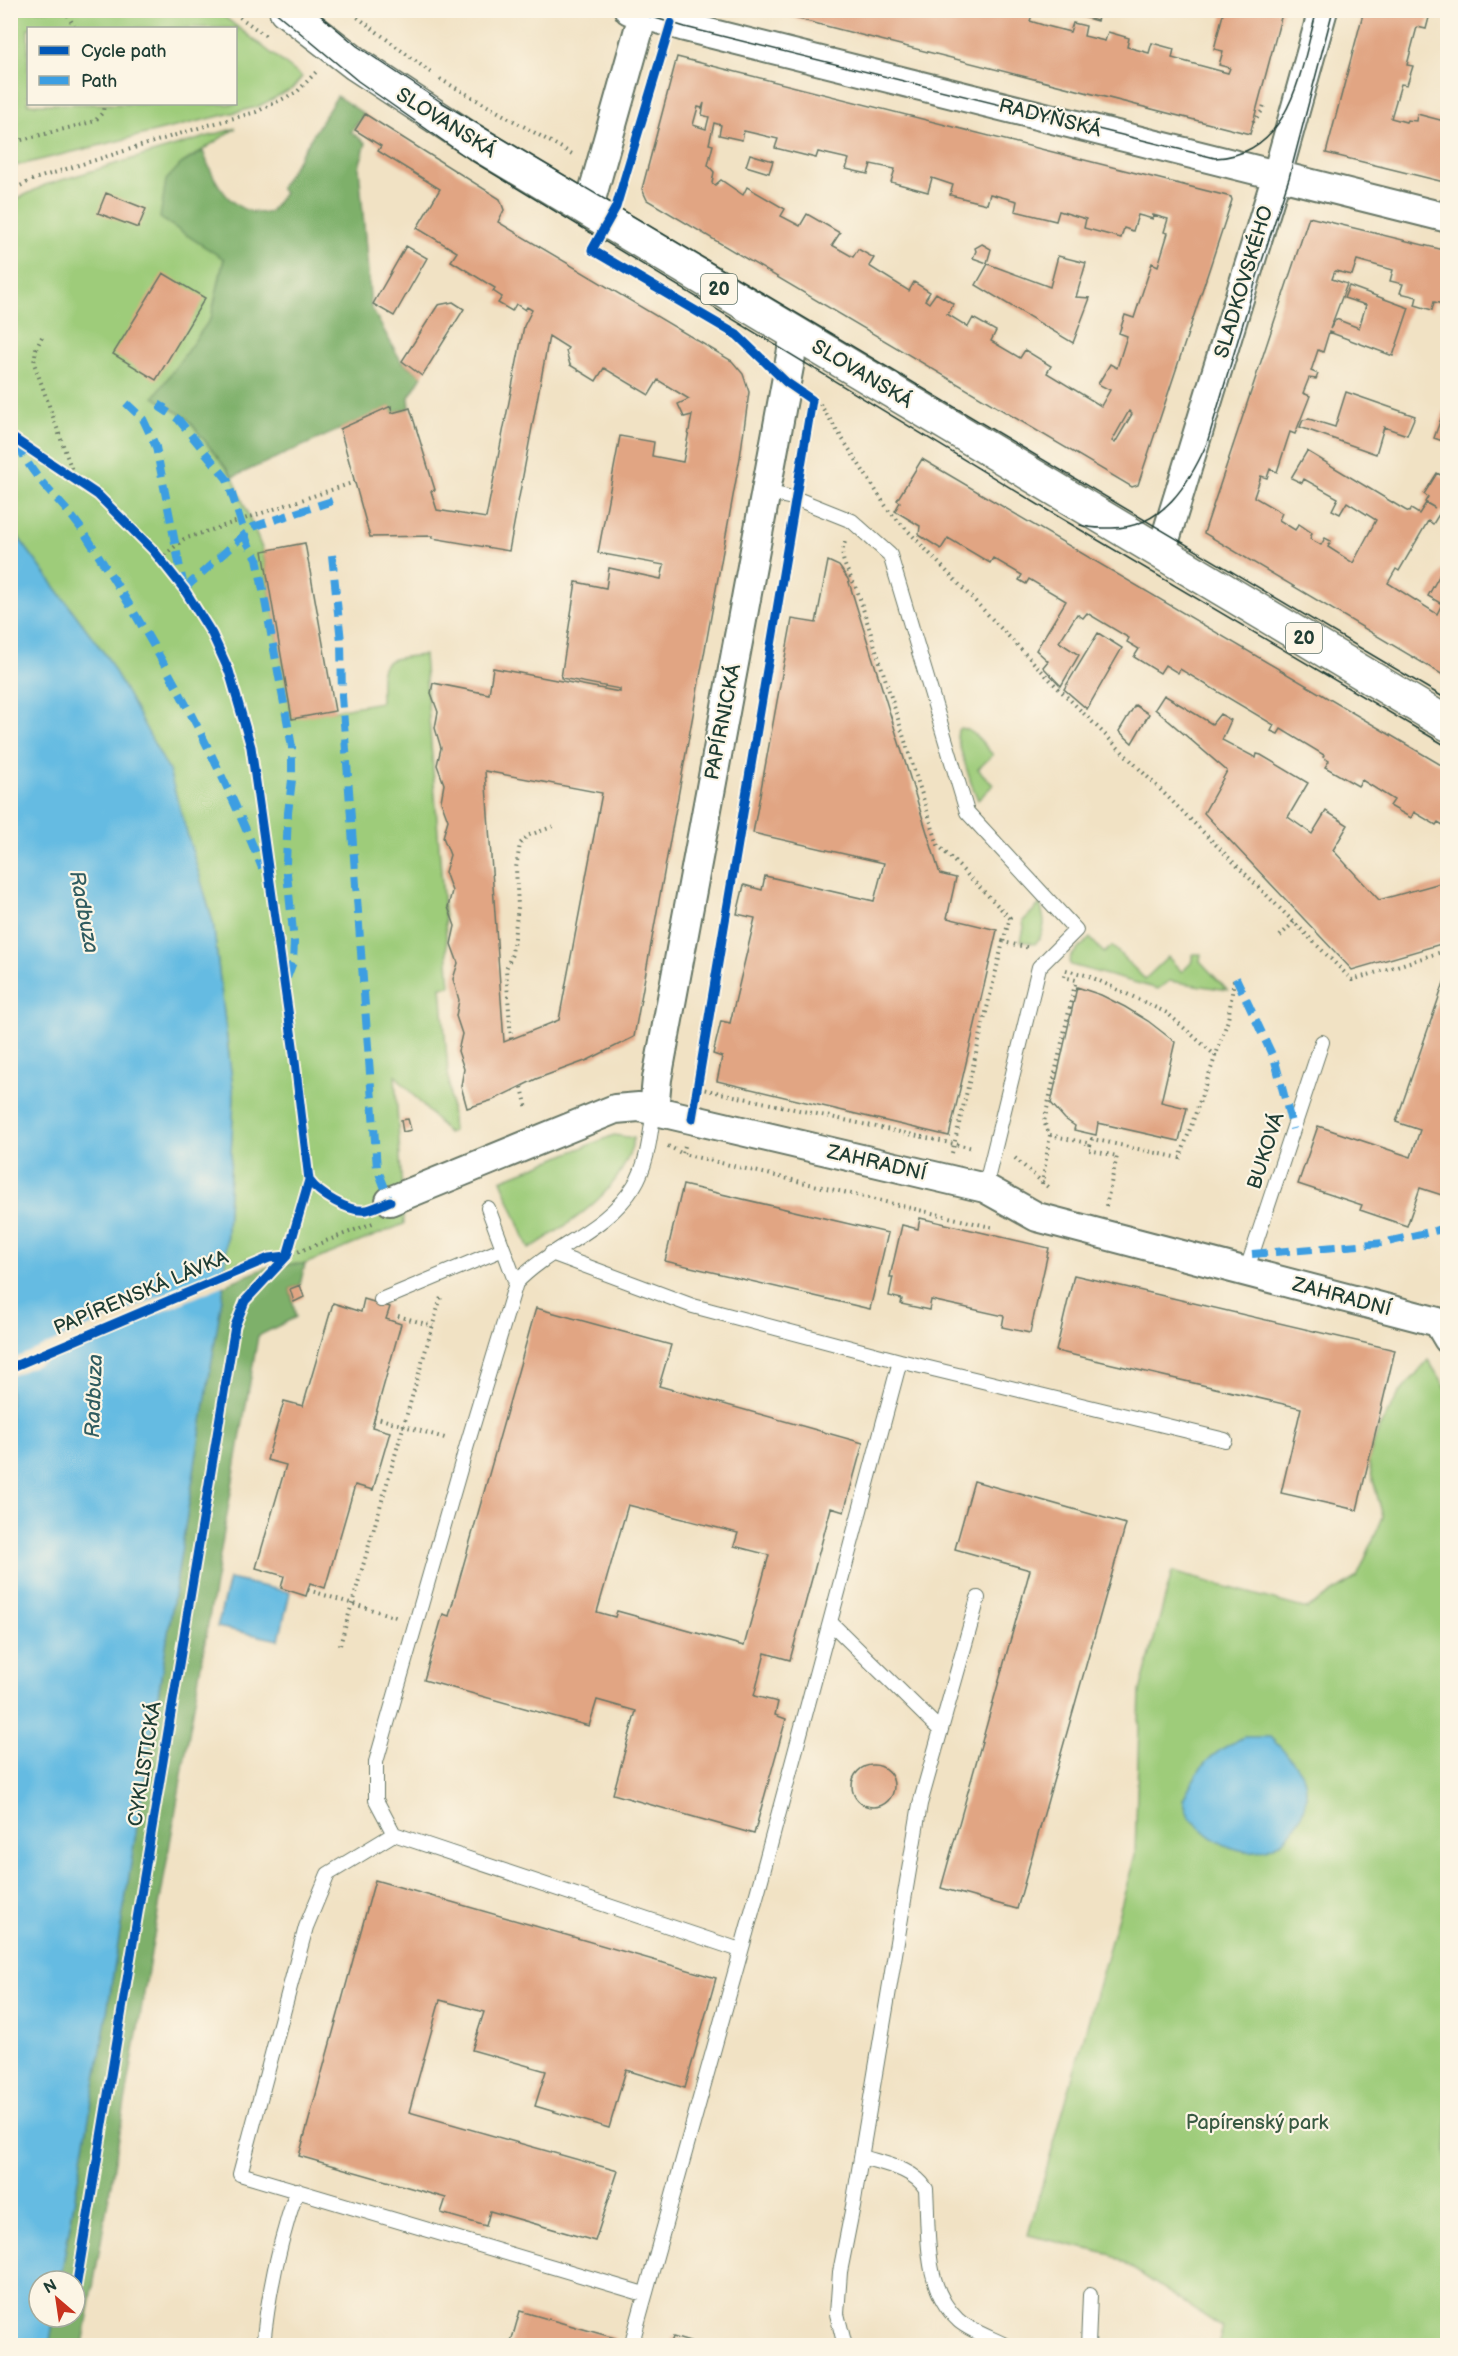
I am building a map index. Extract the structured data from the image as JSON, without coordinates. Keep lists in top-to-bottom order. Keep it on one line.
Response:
{"streets":{"main road":["SLOVANSKÁ","20"],"street":["RADYŇSKÁ","SLADKOVSKÉHO","PAPÍRNICKÁ","ZAHRADNÍ"],"lane":["BUKOVÁ"],"cycle path":["PAPÍRENSKÁ LÁVKA","CYKLISTICKÁ"]},"crossings":[["RADYŇSKÁ","SLADKOVSKÉHO"],["SLOVANSKÁ","SLADKOVSKÉHO"],["SLOVANSKÁ","PAPÍRNICKÁ"],["PAPÍRNICKÁ","ZAHRADNÍ"],["BUKOVÁ","ZAHRADNÍ"]],"water":["Radbuza"],"parks":["Papírenský park"],"legend":["Cycle path","Path"],"north":"top left"}
